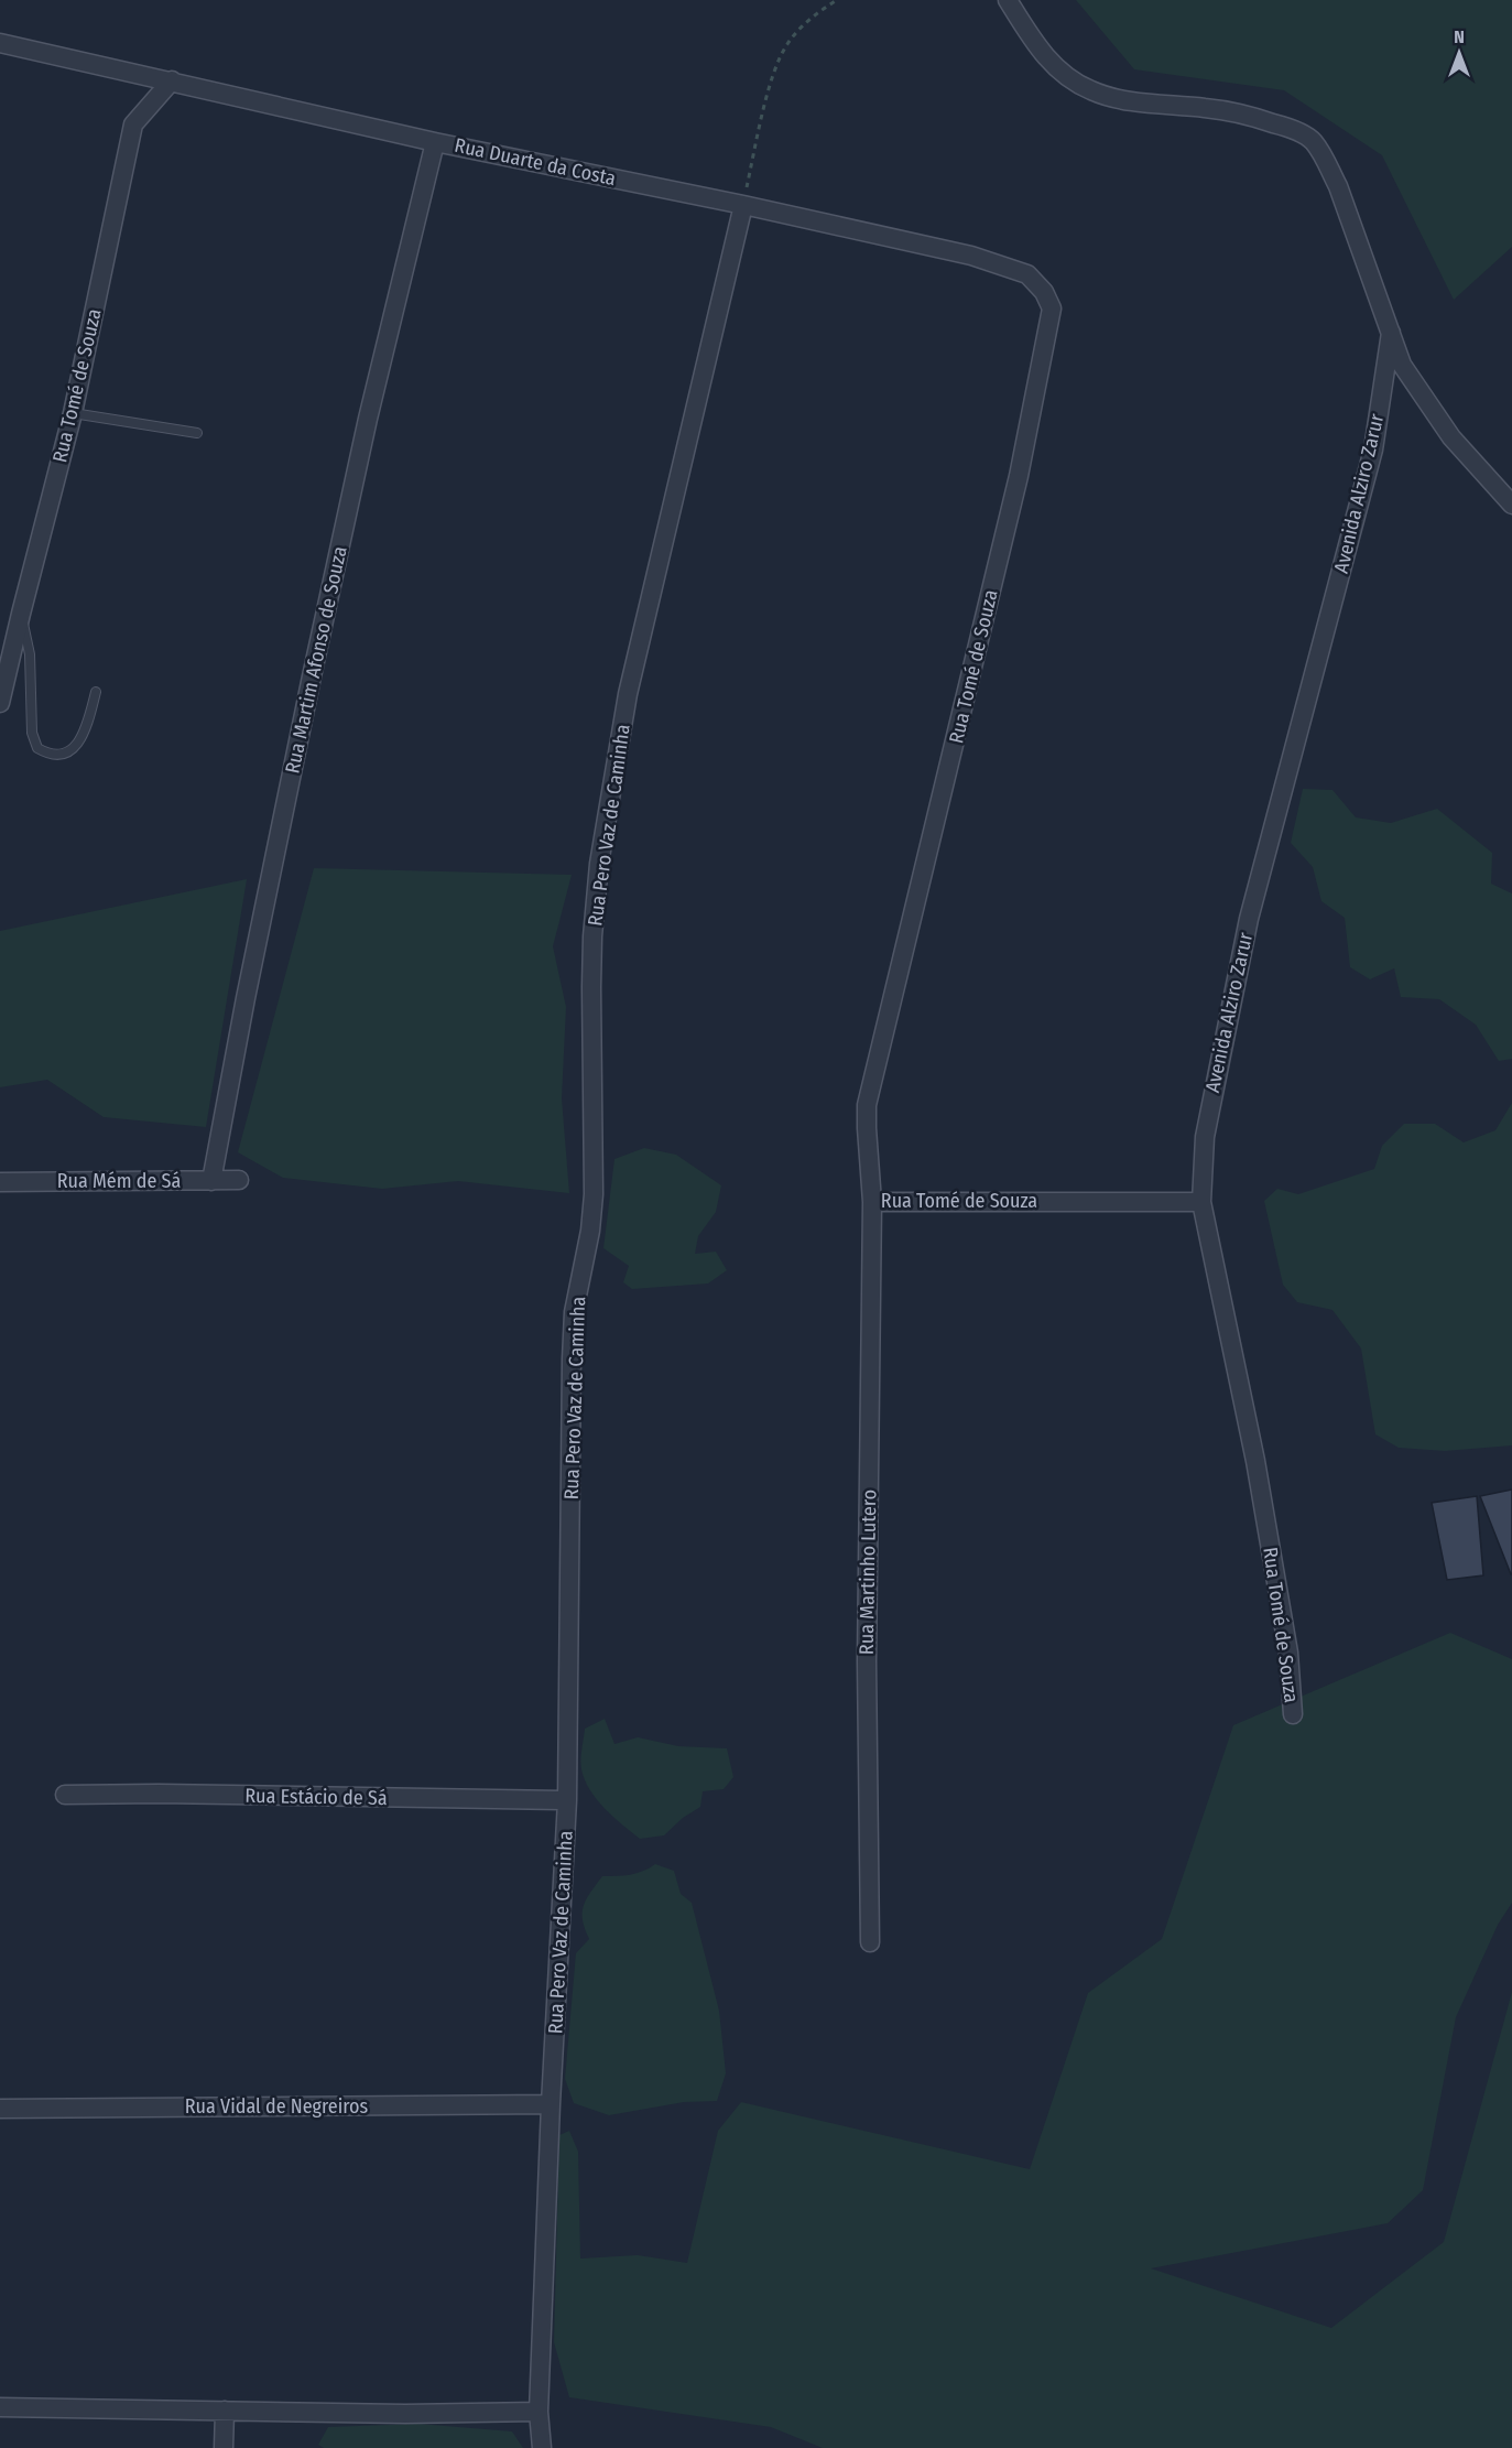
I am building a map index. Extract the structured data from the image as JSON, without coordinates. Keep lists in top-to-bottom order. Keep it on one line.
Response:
{"streets":{"street":["Rua Duarte da Costa","Rua Tomé de Souza","Avenida Alziro Zarur","Rua Martim Afonso de Souza","Rua Pero Vaz de Caminha","Rua Mém de Sá","Rua Martinho Lutero","Rua Estácio de Sá","Rua Vidal de Negreiros"]},"crossings":[["Rua Duarte da Costa","Rua Tomé de Souza"],["Rua Duarte da Costa","Rua Martim Afonso de Souza"],["Rua Duarte da Costa","Rua Pero Vaz de Caminha"],["Rua Tomé de Souza","Avenida Alziro Zarur"],["Rua Tomé de Souza","Rua Martinho Lutero"],["Rua Martim Afonso de Souza","Rua Mém de Sá"],["Rua Pero Vaz de Caminha","Rua Estácio de Sá"],["Rua Pero Vaz de Caminha","Rua Vidal de Negreiros"]],"north":"top"}
